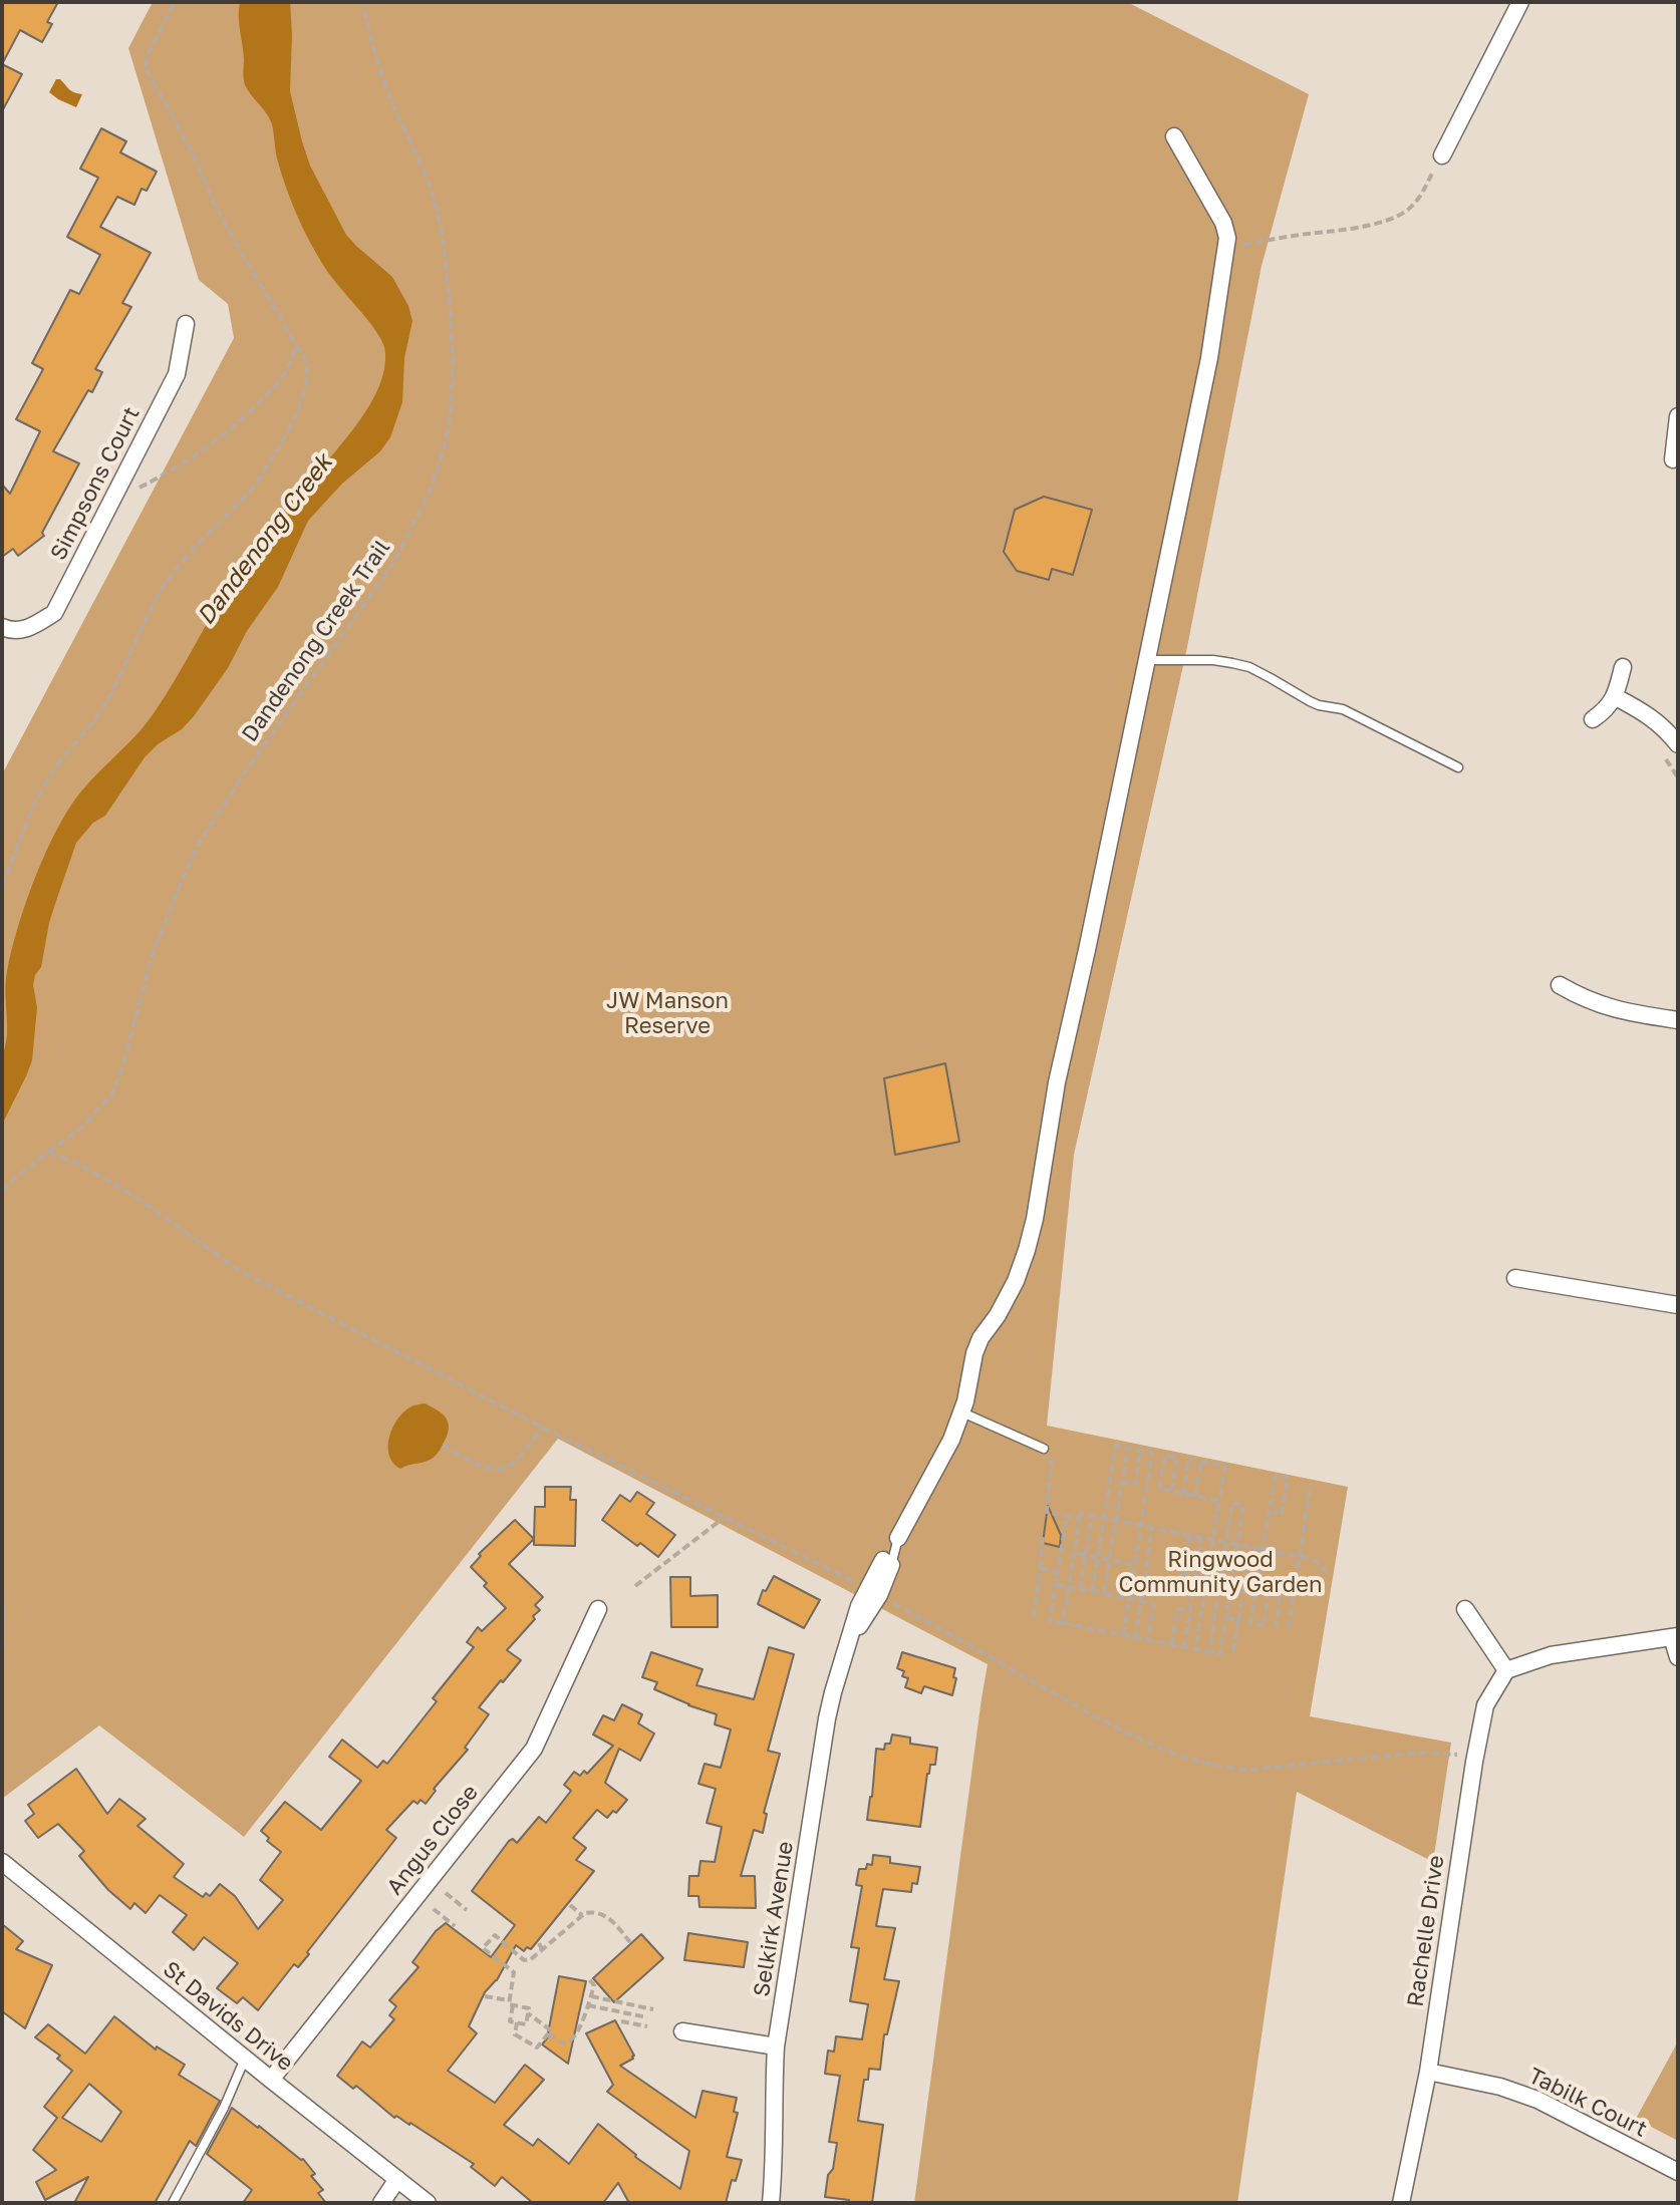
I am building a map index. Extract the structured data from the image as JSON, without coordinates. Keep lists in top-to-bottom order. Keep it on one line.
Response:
{"streets":{"street":["Simpsons Court","Angus Close","Selkirk Avenue","Rachelle Drive","St Davids Drive","Tabilk Court"],"path":["Dandenong Creek Trail"]},"crossings":[["Angus Close","St Davids Drive"],["Rachelle Drive","Tabilk Court"]],"water":["Dandenong Creek"],"parks":["JW Manson Reserve","Ringwood Community Garden"]}
